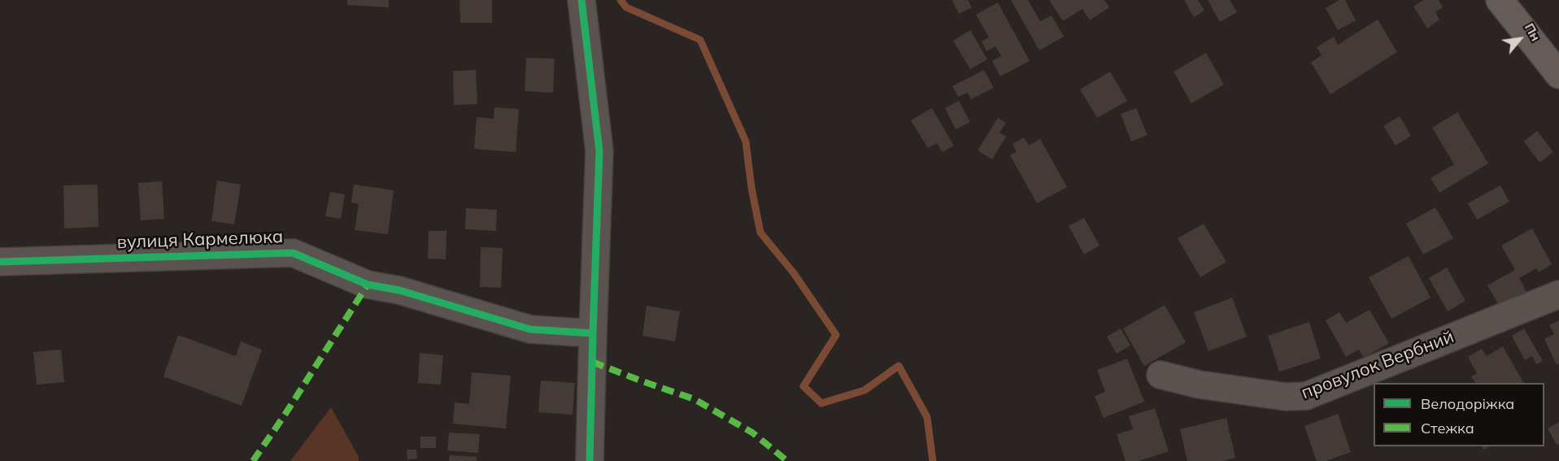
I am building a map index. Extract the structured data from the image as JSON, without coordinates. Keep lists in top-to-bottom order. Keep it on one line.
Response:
{"streets":{"street":["вулиця Кармелюка","провулок Вербний"]},"legend":["Велодоріжка","Стежка"],"north":"top right"}
